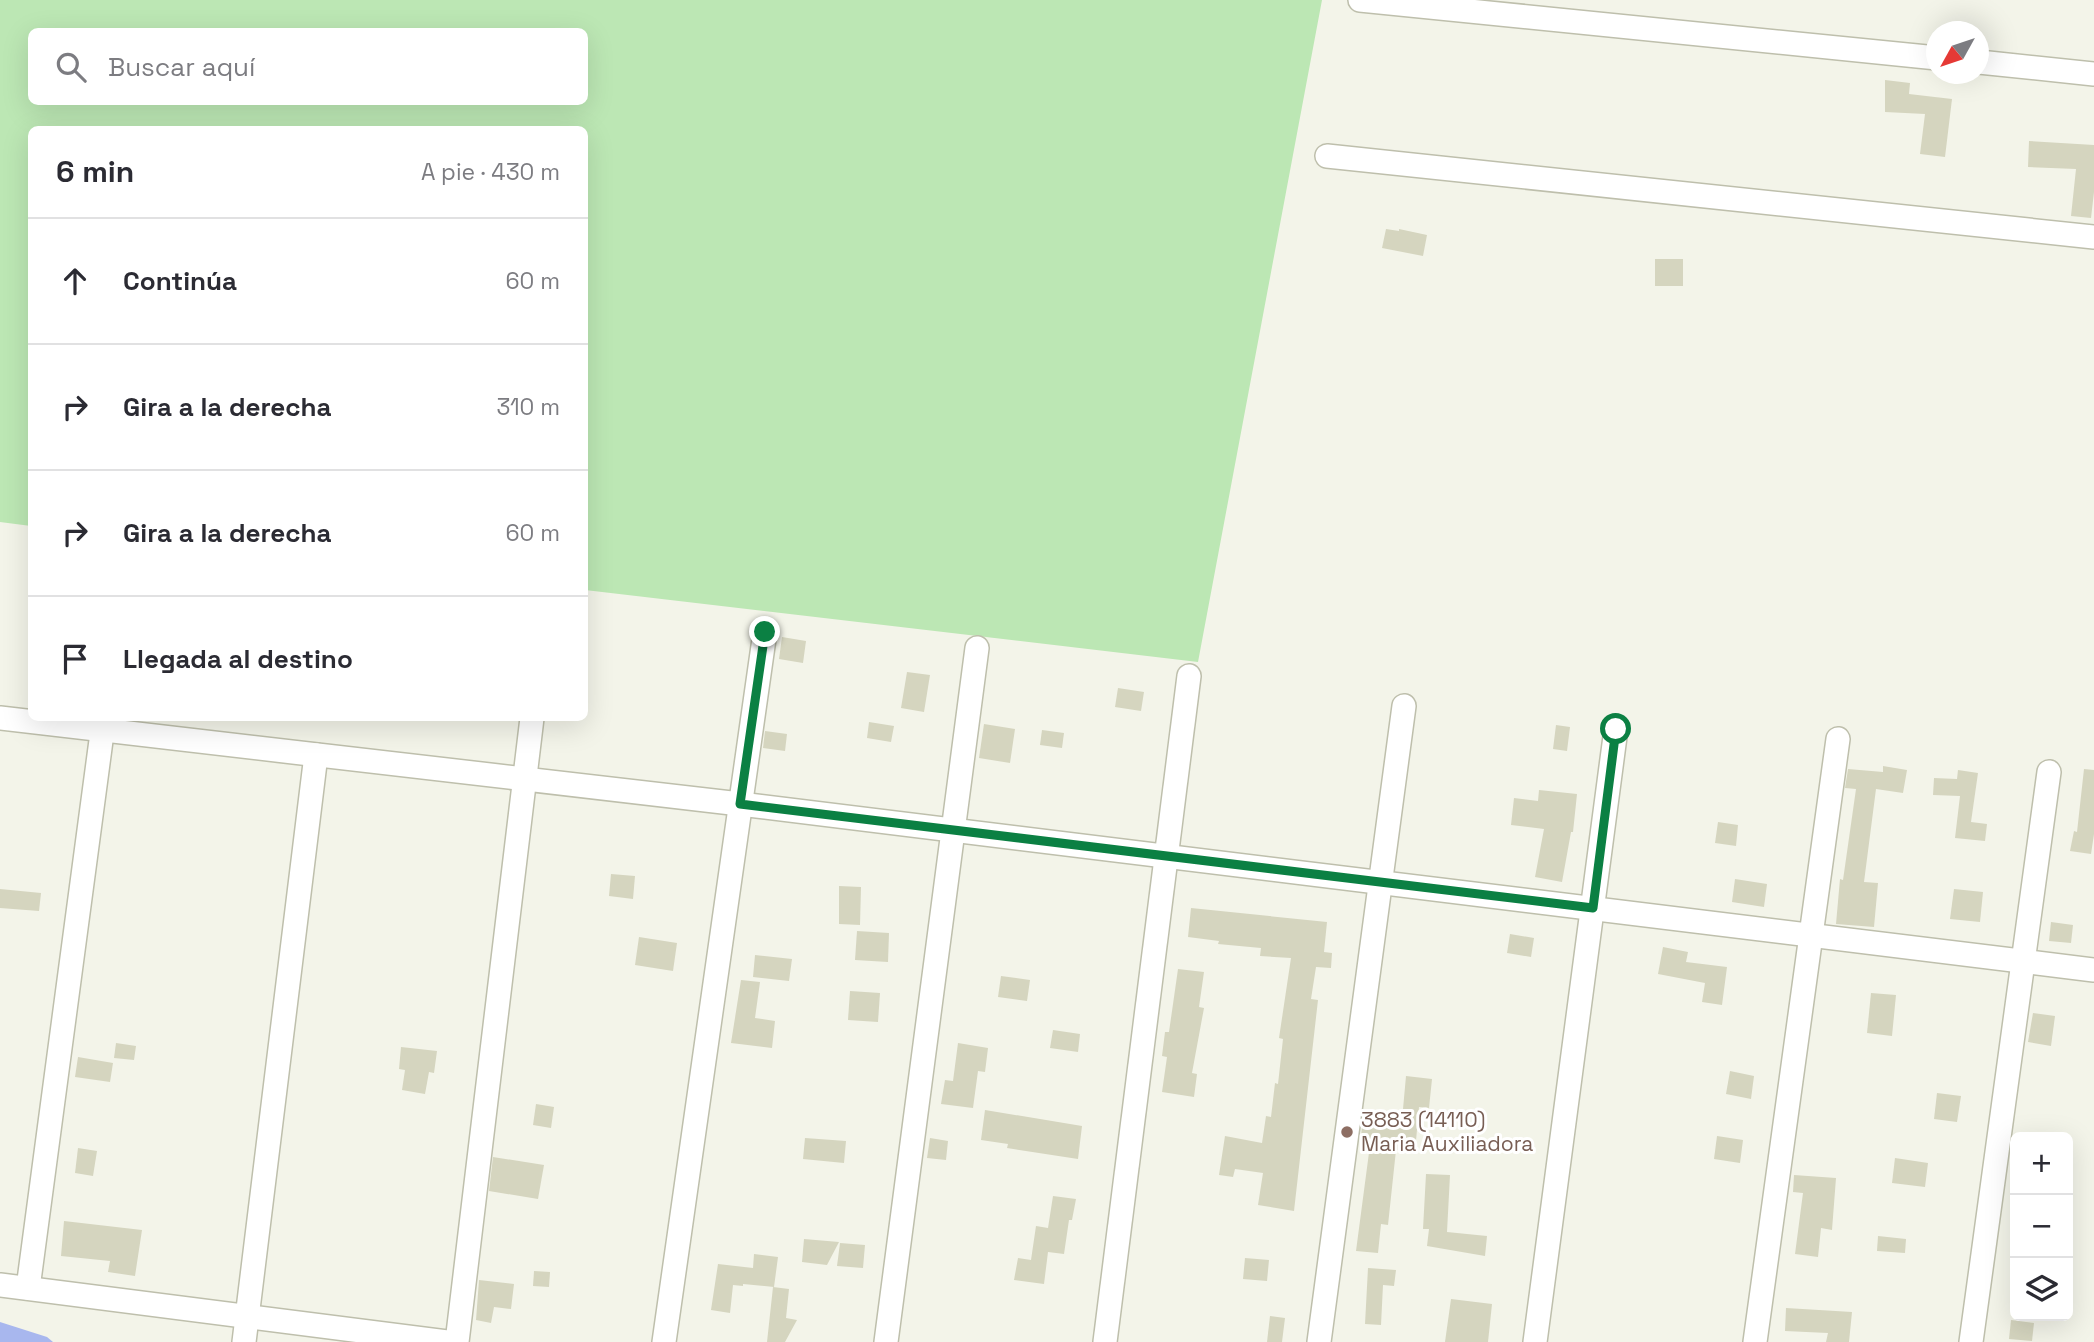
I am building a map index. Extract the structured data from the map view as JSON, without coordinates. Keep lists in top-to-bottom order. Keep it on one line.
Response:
{"places":["3883 (14110) Maria Auxiliadora"],"north":"bottom left","page":{"search":"Buscar aquí","heading":["6 min","A pie · 430 m"],"list":[["Continúa","60 m"],["Gira a la derecha","310 m"],["Gira a la derecha","60 m"],"Llegada al destino"],"map_buttons":["+","−"]}}
